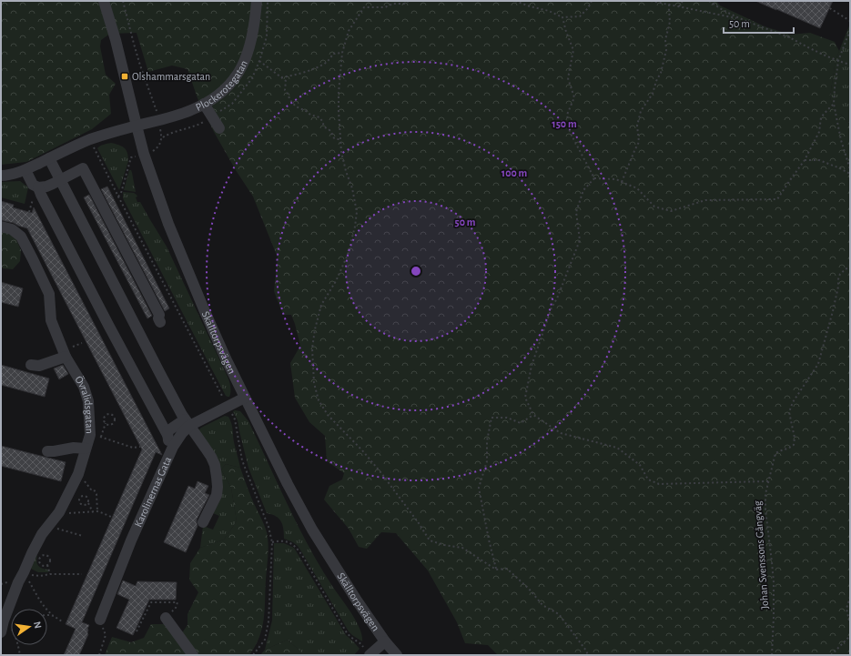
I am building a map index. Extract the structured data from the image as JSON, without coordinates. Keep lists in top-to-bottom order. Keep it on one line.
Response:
{"streets":{"street":["Plockerotegatan","Skälltorpsvägen","Övralidsgatan","Karolinernas Gata"],"path":["Johan Svenssons Gångväg"]},"crossings":[["Plockerotegatan","Skälltorpsvägen"],["Skälltorpsvägen","Karolinernas Gata"]],"places":{"transit":["Olshammarsgatan"]},"scale_bar":"50 m","north":"right","rings":["150 m","100 m","50 m"]}
